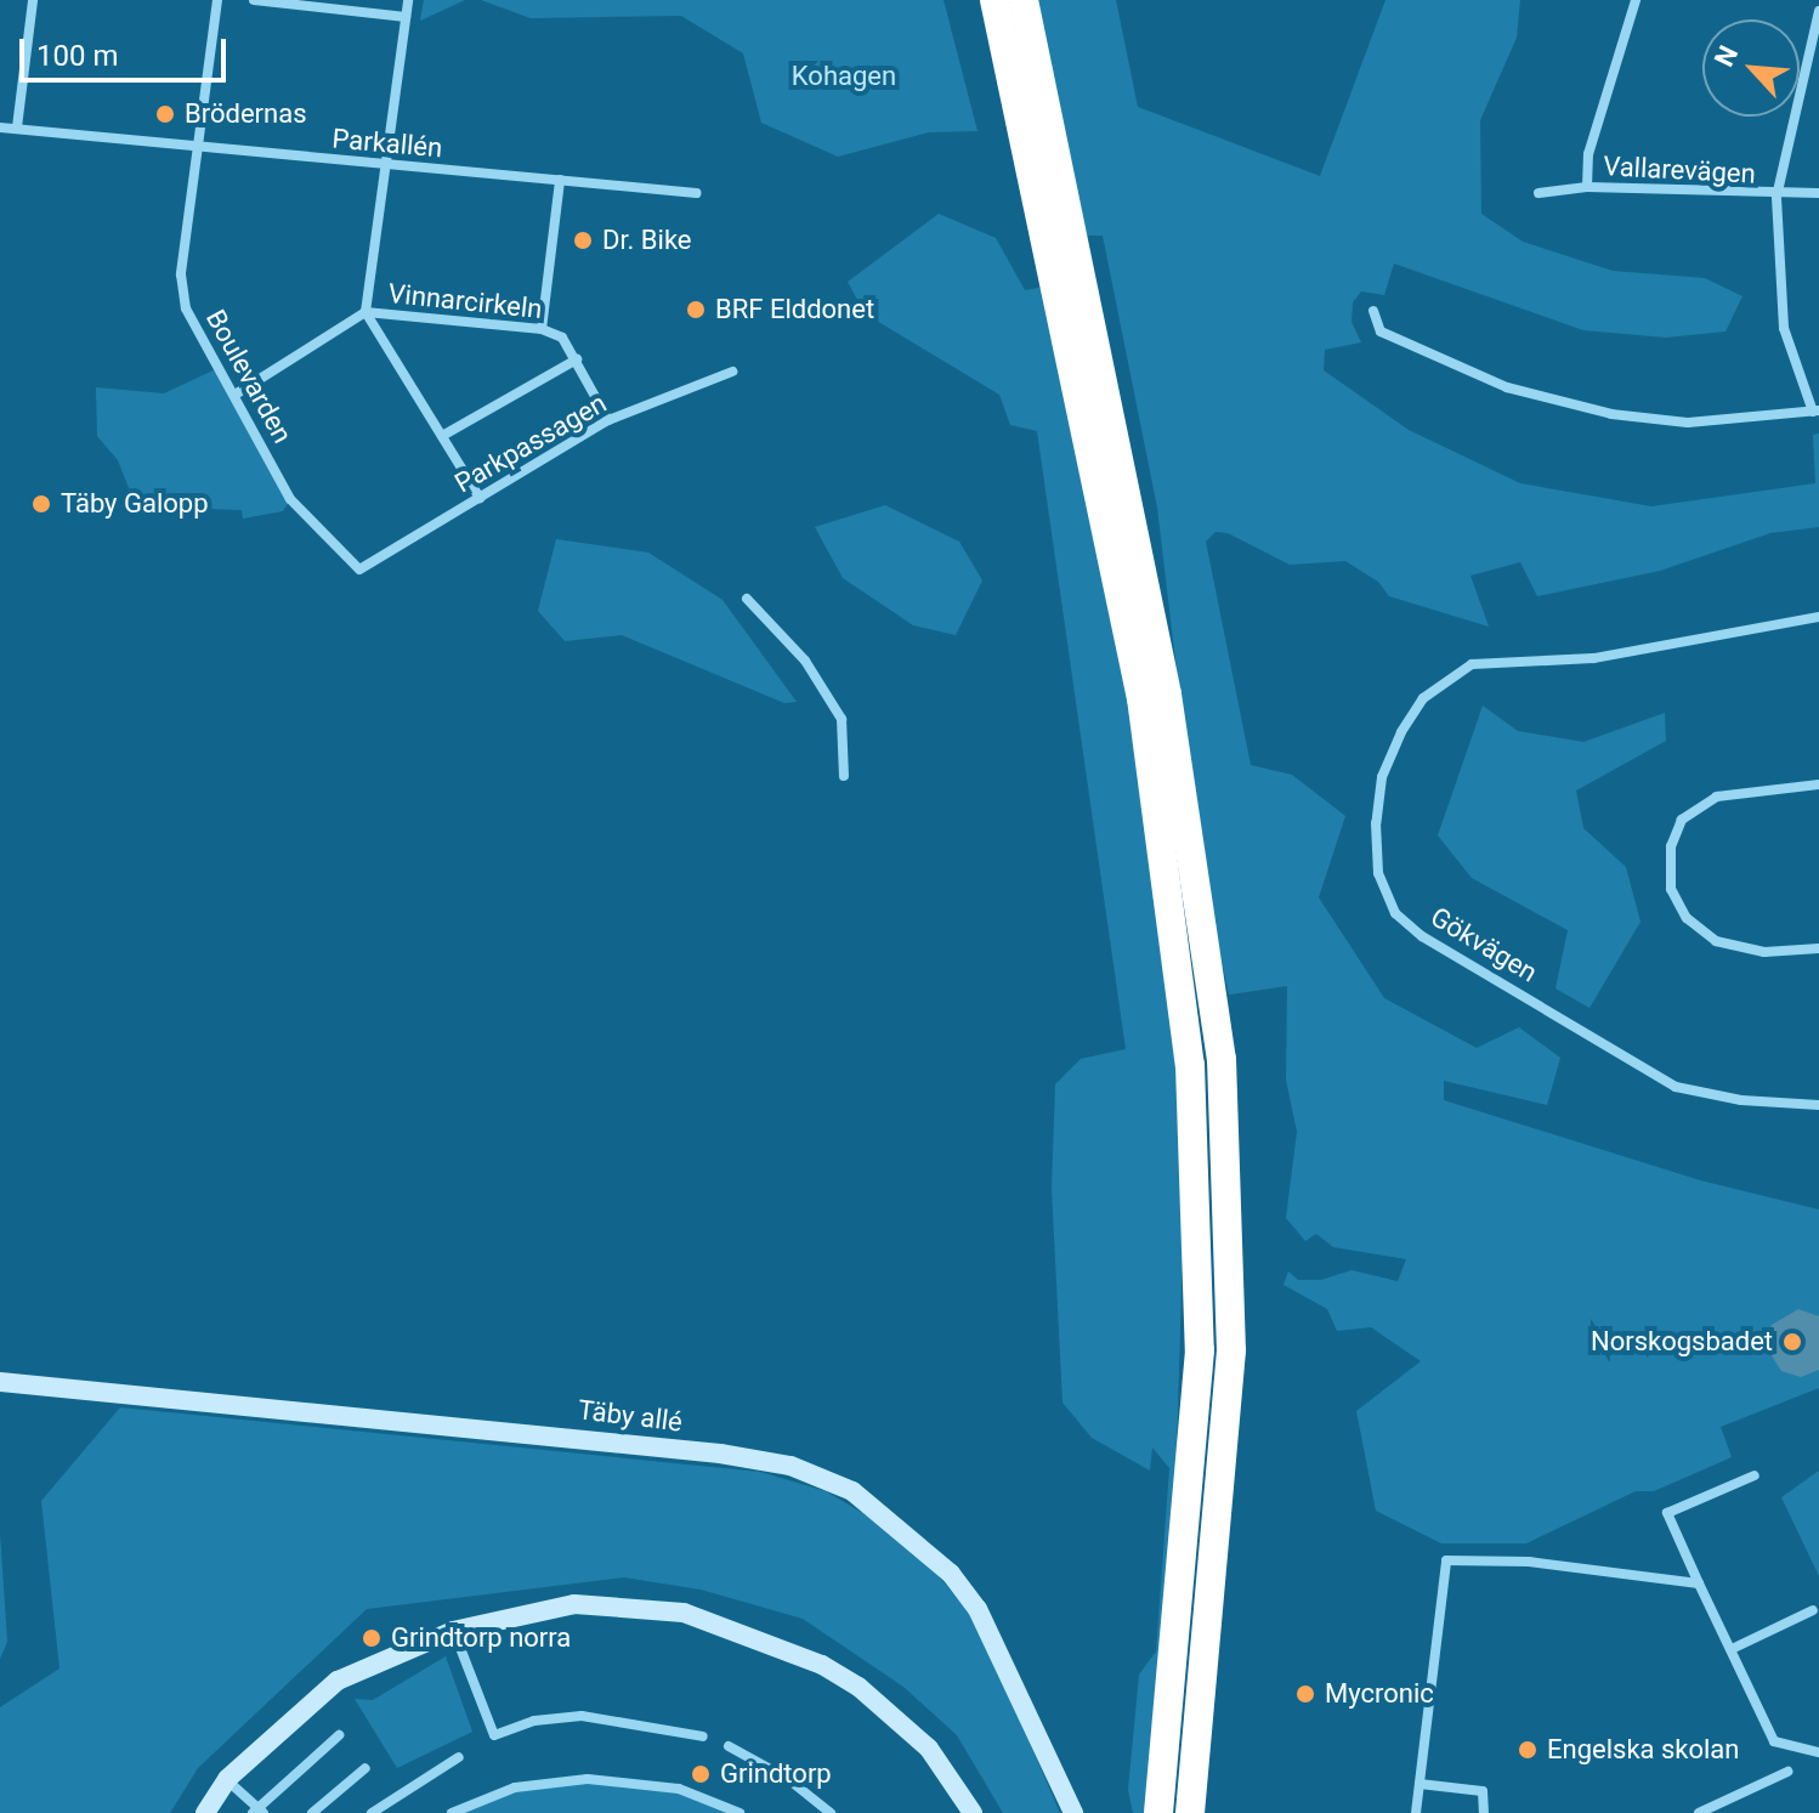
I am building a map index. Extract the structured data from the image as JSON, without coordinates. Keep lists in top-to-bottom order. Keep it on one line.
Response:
{"streets":{"street":["Parkallén","Vallarevägen","Vinnarcirkeln","Boulevarden","Parkpassagen","Gökvägen","Täby allé"]},"crossings":[["Parkallén","Boulevarden"],["Vinnarcirkeln","Parkpassagen"],["Boulevarden","Parkpassagen"]],"parks":["Kohagen"],"places":["Brödernas","Dr. Bike","BRF Elddonet","Täby Galopp","Norskogsbadet","Grindtorp norra","Mycronic","Engelska skolan","Grindtorp"],"scale_bar":"100 m","north":"top left"}
